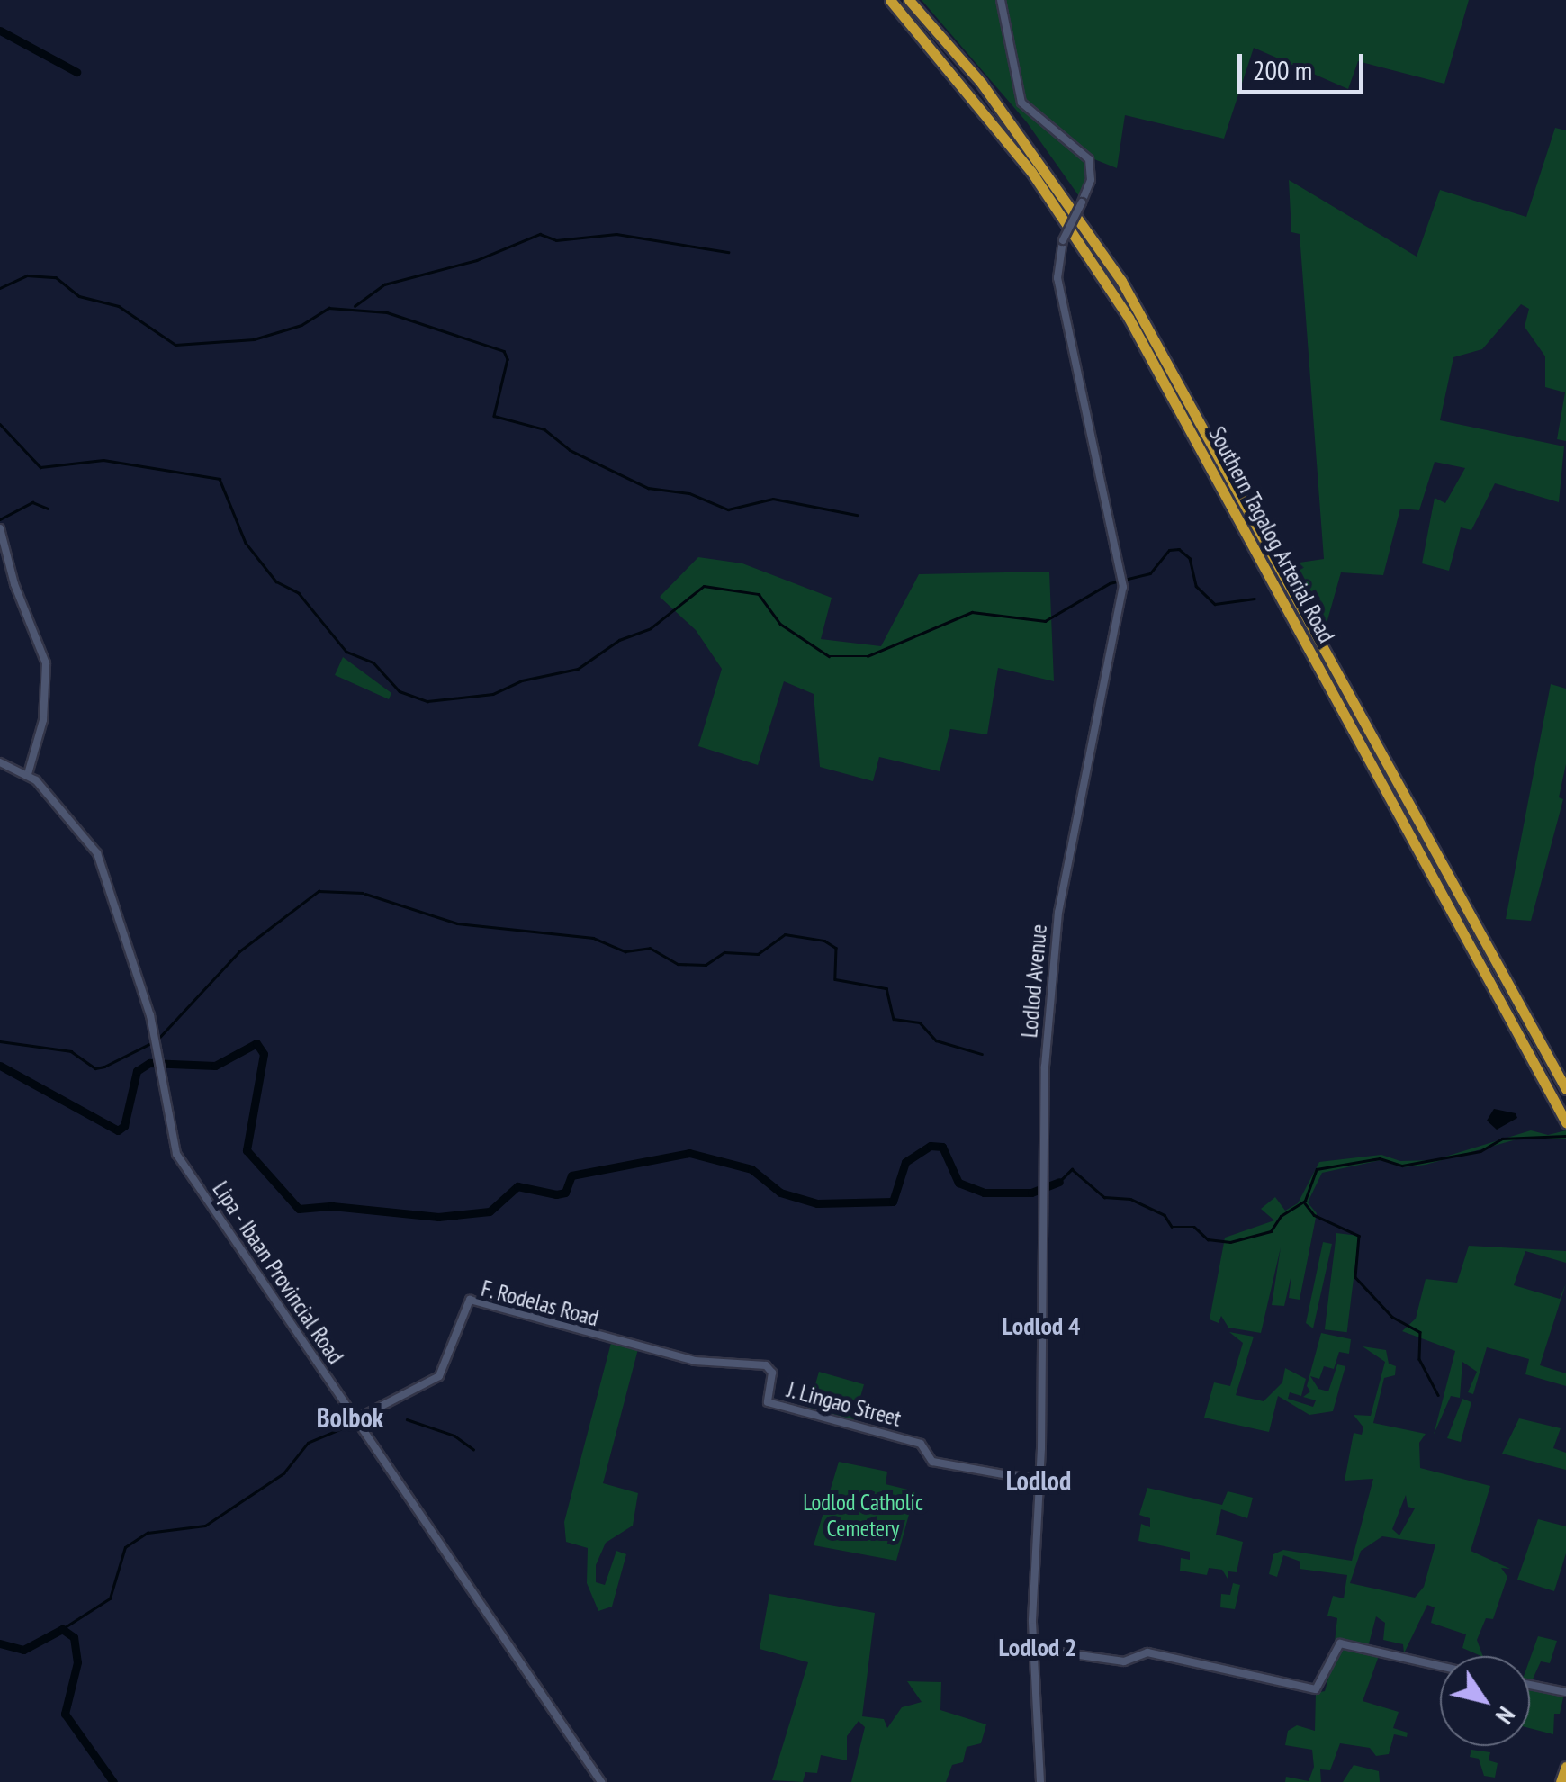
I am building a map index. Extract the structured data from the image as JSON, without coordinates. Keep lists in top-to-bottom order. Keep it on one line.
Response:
{"streets":{"highway":["Southern Tagalog Arterial Road"],"main road":["Lodlod Avenue","Lipa - Ibaan Provincial Road","F. Rodelas Road","J. Lingao Street"]},"crossings":[["Lodlod Avenue","J. Lingao Street"],["Lipa - Ibaan Provincial Road","F. Rodelas Road"],["F. Rodelas Road","J. Lingao Street"]],"districts":["Lodlod 4","Bolbok","Lodlod","Lodlod 2"],"parks":["Lodlod Catholic Cemetery"],"scale_bar":"200 m","north":"bottom right"}
